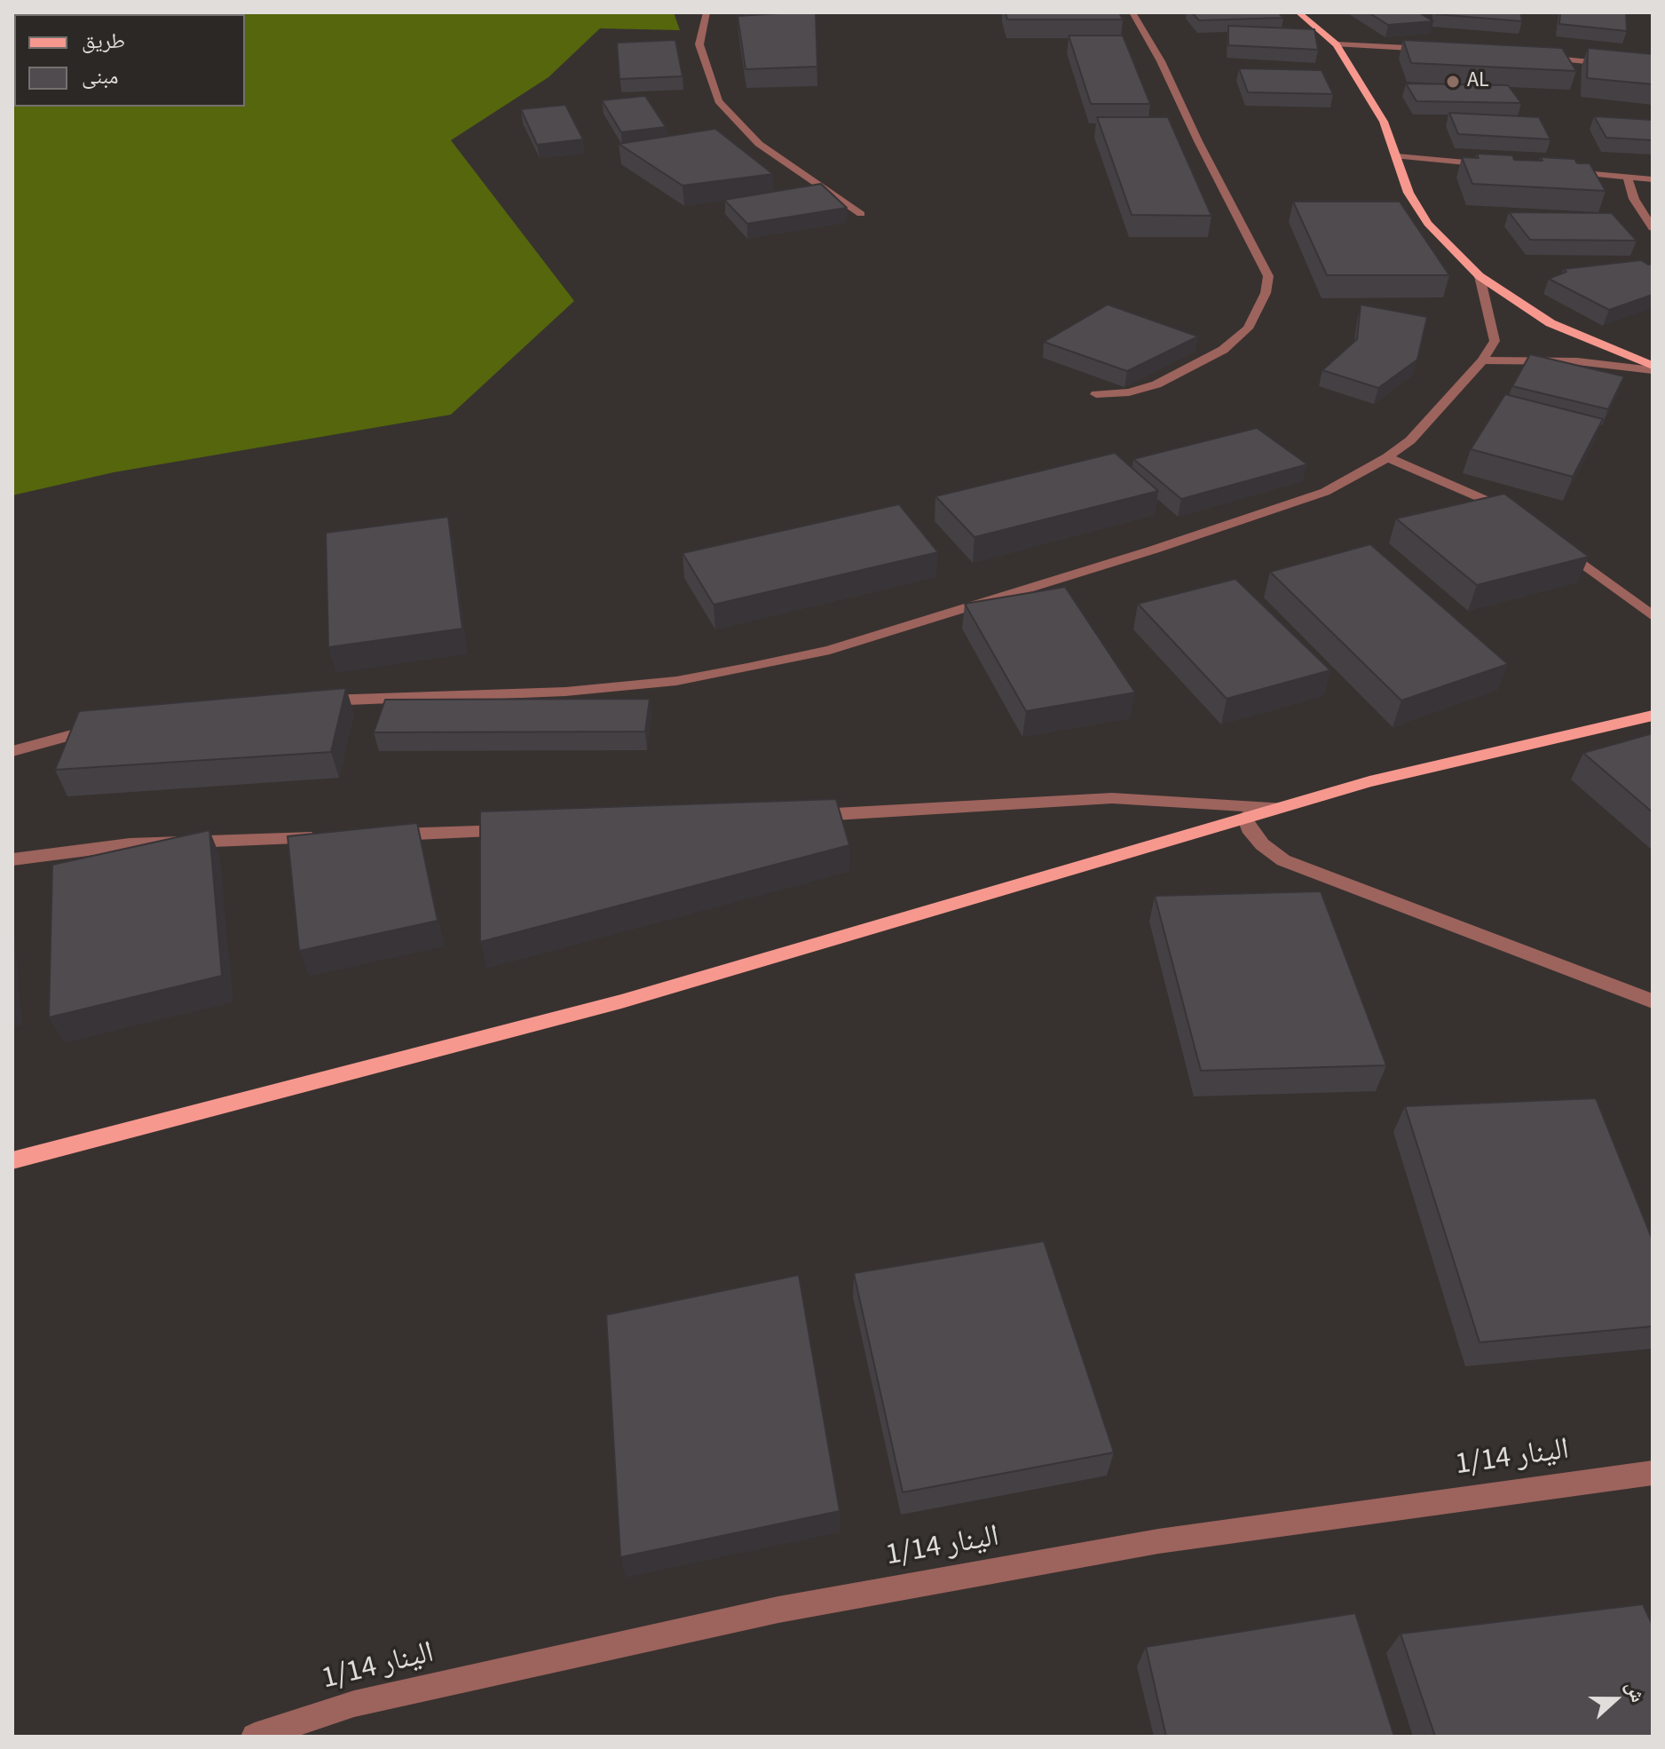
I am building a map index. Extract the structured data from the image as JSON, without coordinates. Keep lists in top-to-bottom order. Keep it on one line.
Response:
{"streets":{"street":["الينار 1/14"]},"places":["AL"],"legend":["طريق","مبنى"],"north":"right"}
